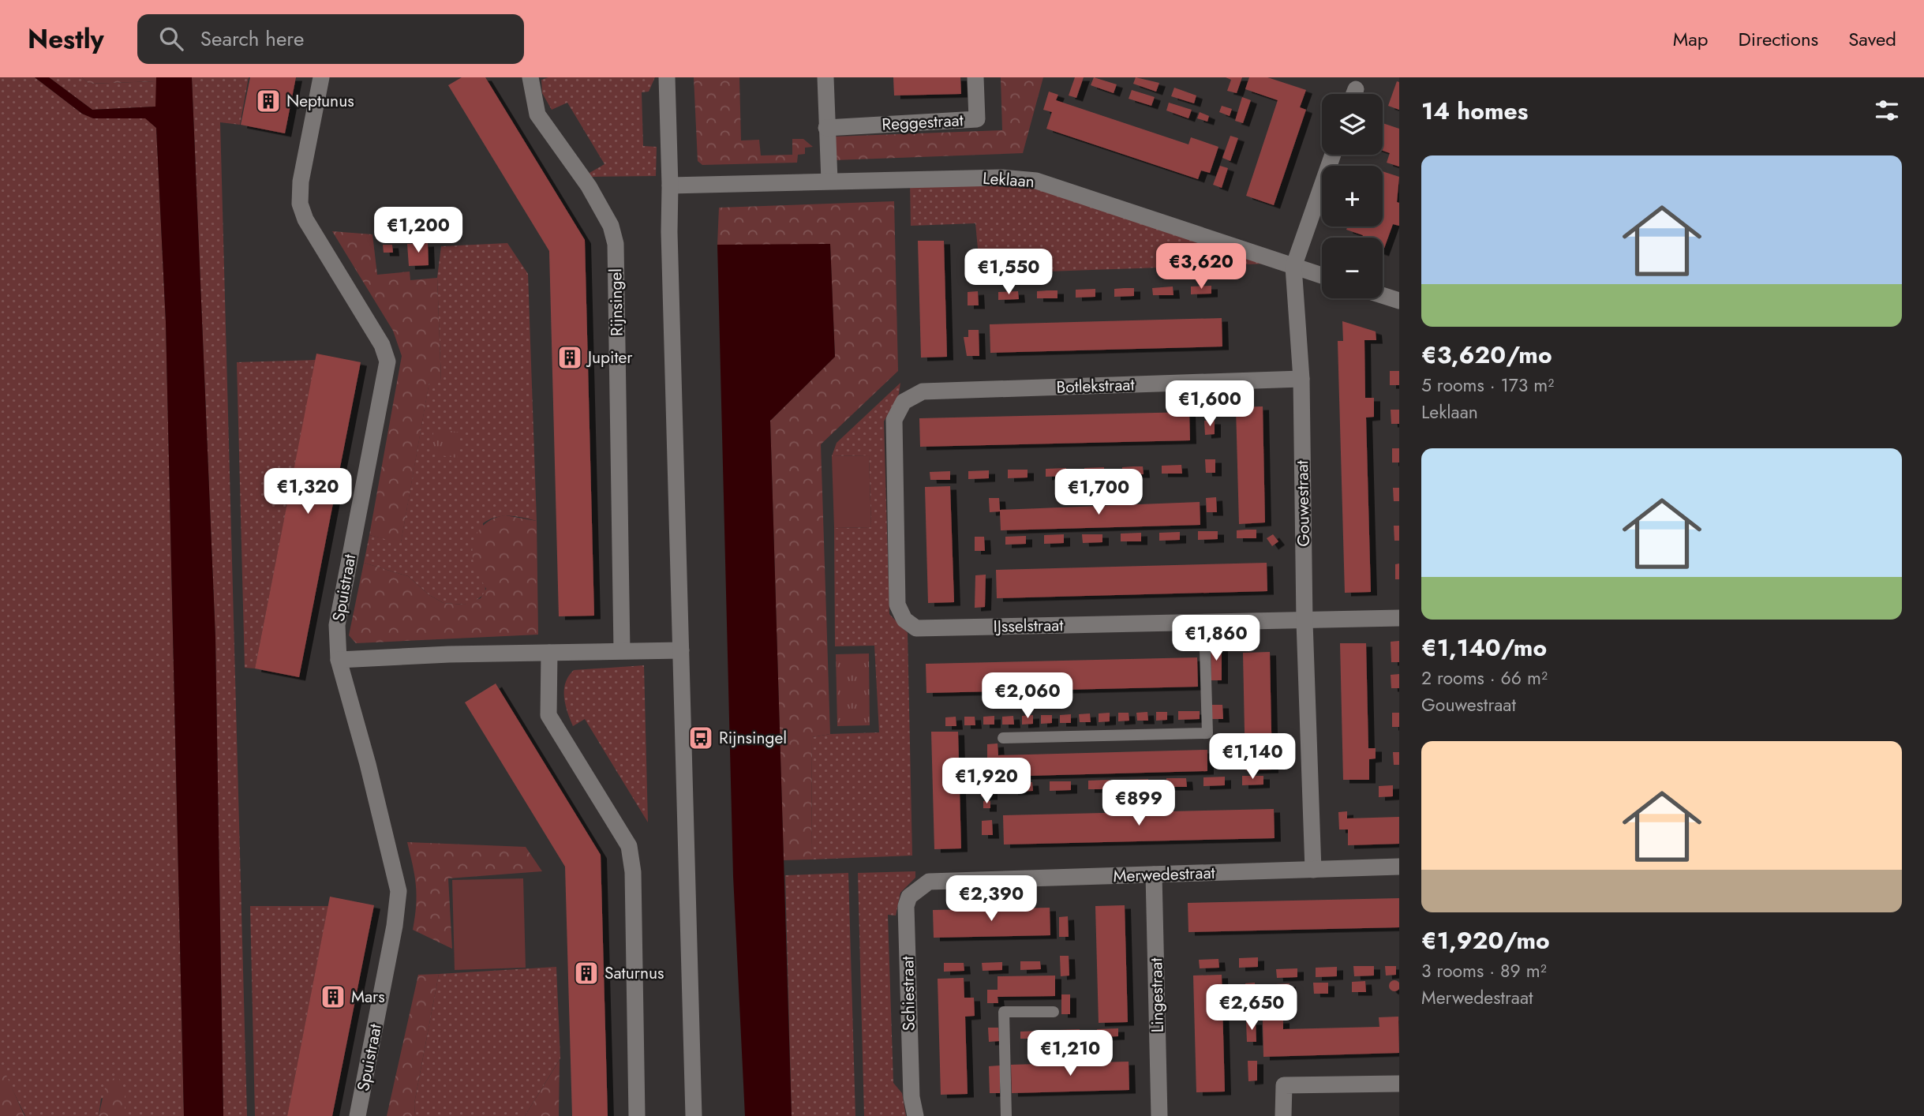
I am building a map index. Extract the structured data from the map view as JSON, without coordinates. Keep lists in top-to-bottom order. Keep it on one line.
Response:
{"streets":{"street":["Reggestraat","Leklaan","Rijnsingel","Botlekstraat","Gouwestraat","Spuistraat","IJsselstraat","Merwedestraat","Schiestraat","Lingestraat"]},"crossings":[["Leklaan","Gouwestraat"],["Botlekstraat","Gouwestraat"],["Botlekstraat","IJsselstraat"],["Gouwestraat","IJsselstraat"],["Gouwestraat","Merwedestraat"],["Merwedestraat","Schiestraat"],["Merwedestraat","Lingestraat"]],"places":{"building":["Neptunus","Jupiter","Saturnus","Mars"],"bus stop":["Rijnsingel"]},"page":{"header":"Nestly","search":"Search here","nav":["Map","Directions","Saved"],"heading":"14 homes","map_buttons":["+","−"],"list":[{"name":"€3,620/mo","note":"5 rooms · 173 m² · Leklaan"},{"name":"€1,140/mo","note":"2 rooms · 66 m² · Gouwestraat"},{"name":"€1,920/mo","note":"3 rooms · 89 m² · Merwedestraat"}],"price":["€1,200","€3,620","€1,550","€1,600","€1,320","€1,700","€1,860","€2,060","€1,140","€1,920","€899","€2,390","€2,650","€1,210"]}}
